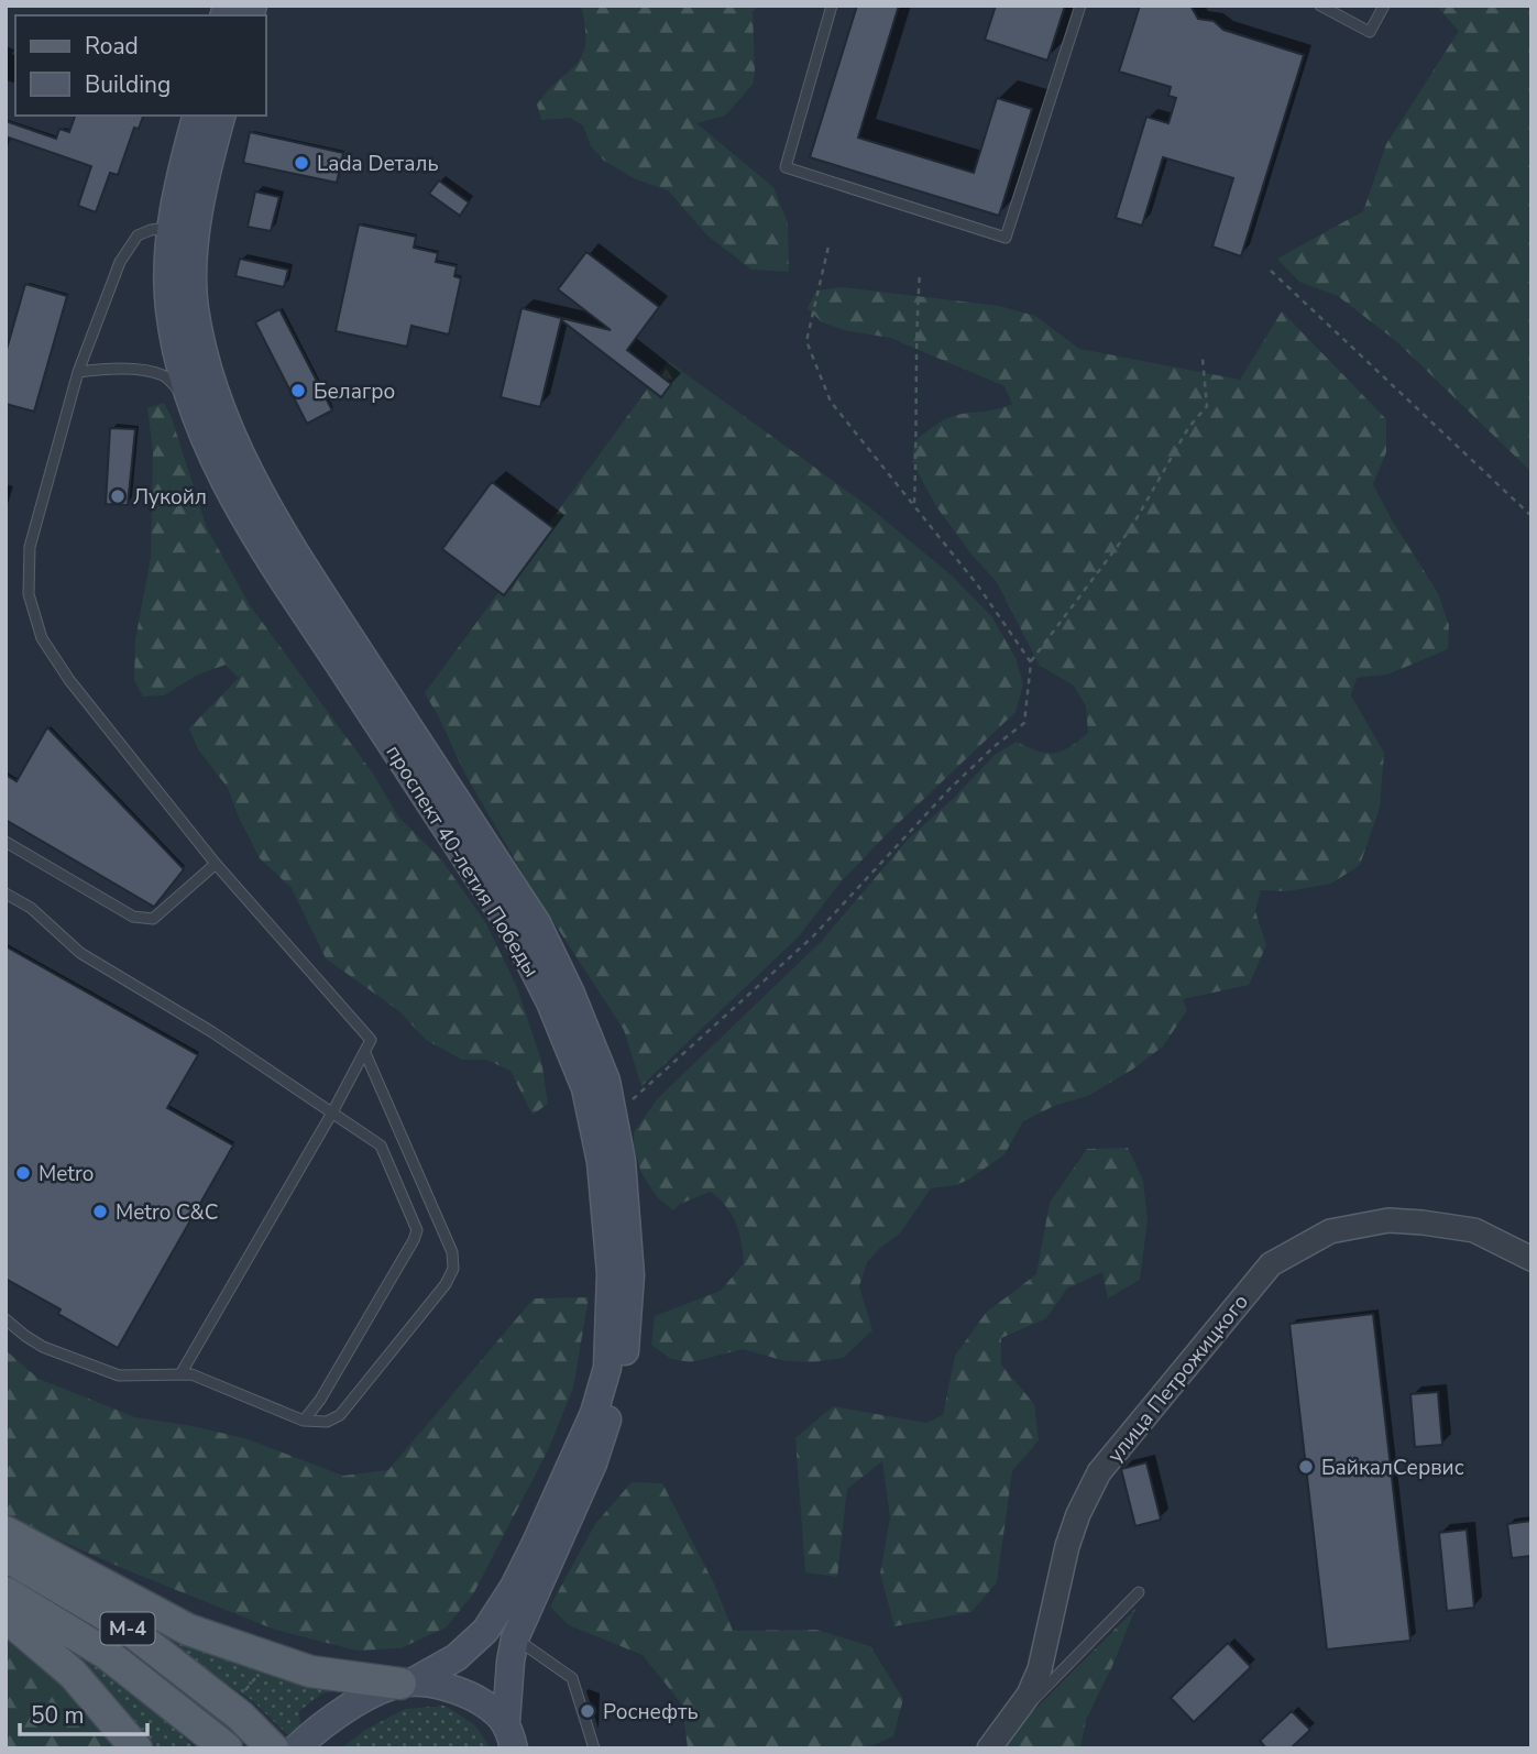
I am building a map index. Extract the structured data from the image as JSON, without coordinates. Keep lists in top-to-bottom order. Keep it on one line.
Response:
{"streets":{"main road":["проспект 40-летия Победы","М-4"],"street":["улица Петрожицкого"]},"places":["Lada Dеталь","Белагро","Лукойл","Metro","Metro C&C","БайкалСервис","Роснефть"],"legend":["Road","Building"],"scale_bar":"50 m"}
